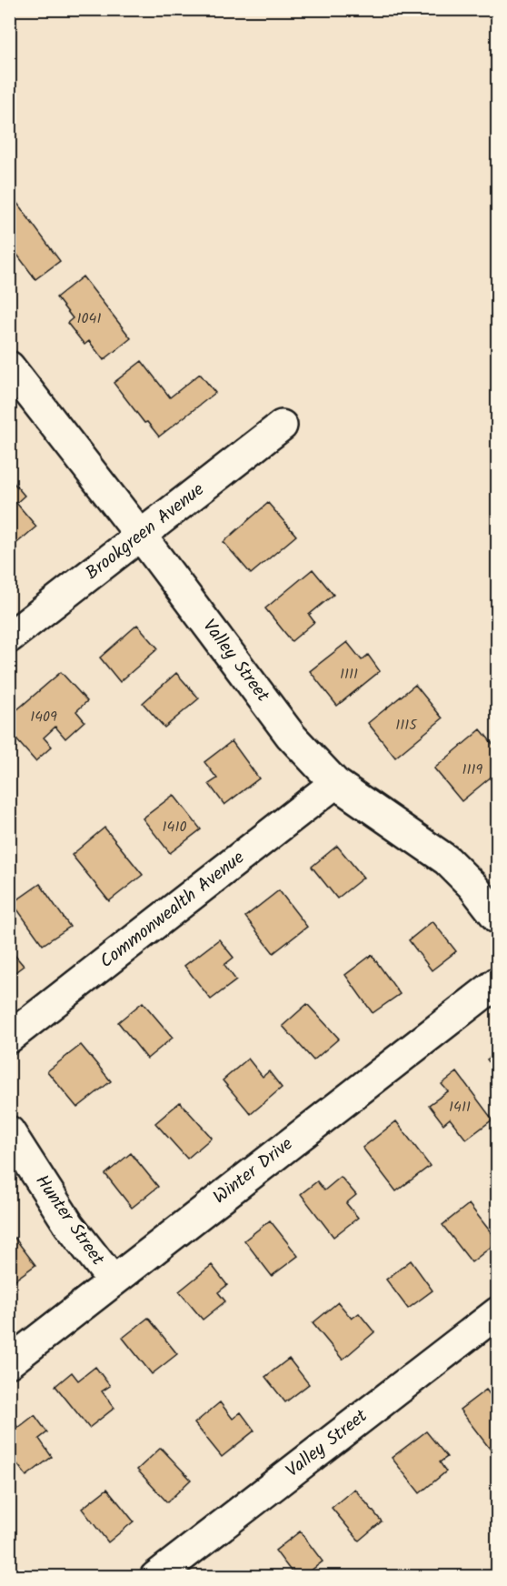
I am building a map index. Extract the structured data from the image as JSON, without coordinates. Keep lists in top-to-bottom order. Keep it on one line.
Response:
{"streets":{"street":["Brookgreen Avenue","Valley Street","Commonwealth Avenue","Winter Drive","Hunter Street"]},"crossings":[["Brookgreen Avenue","Valley Street"],["Valley Street","Commonwealth Avenue"],["Winter Drive","Hunter Street"]],"house_numbers":["1041","1111","1409","1115","1119","1410","1411"]}
